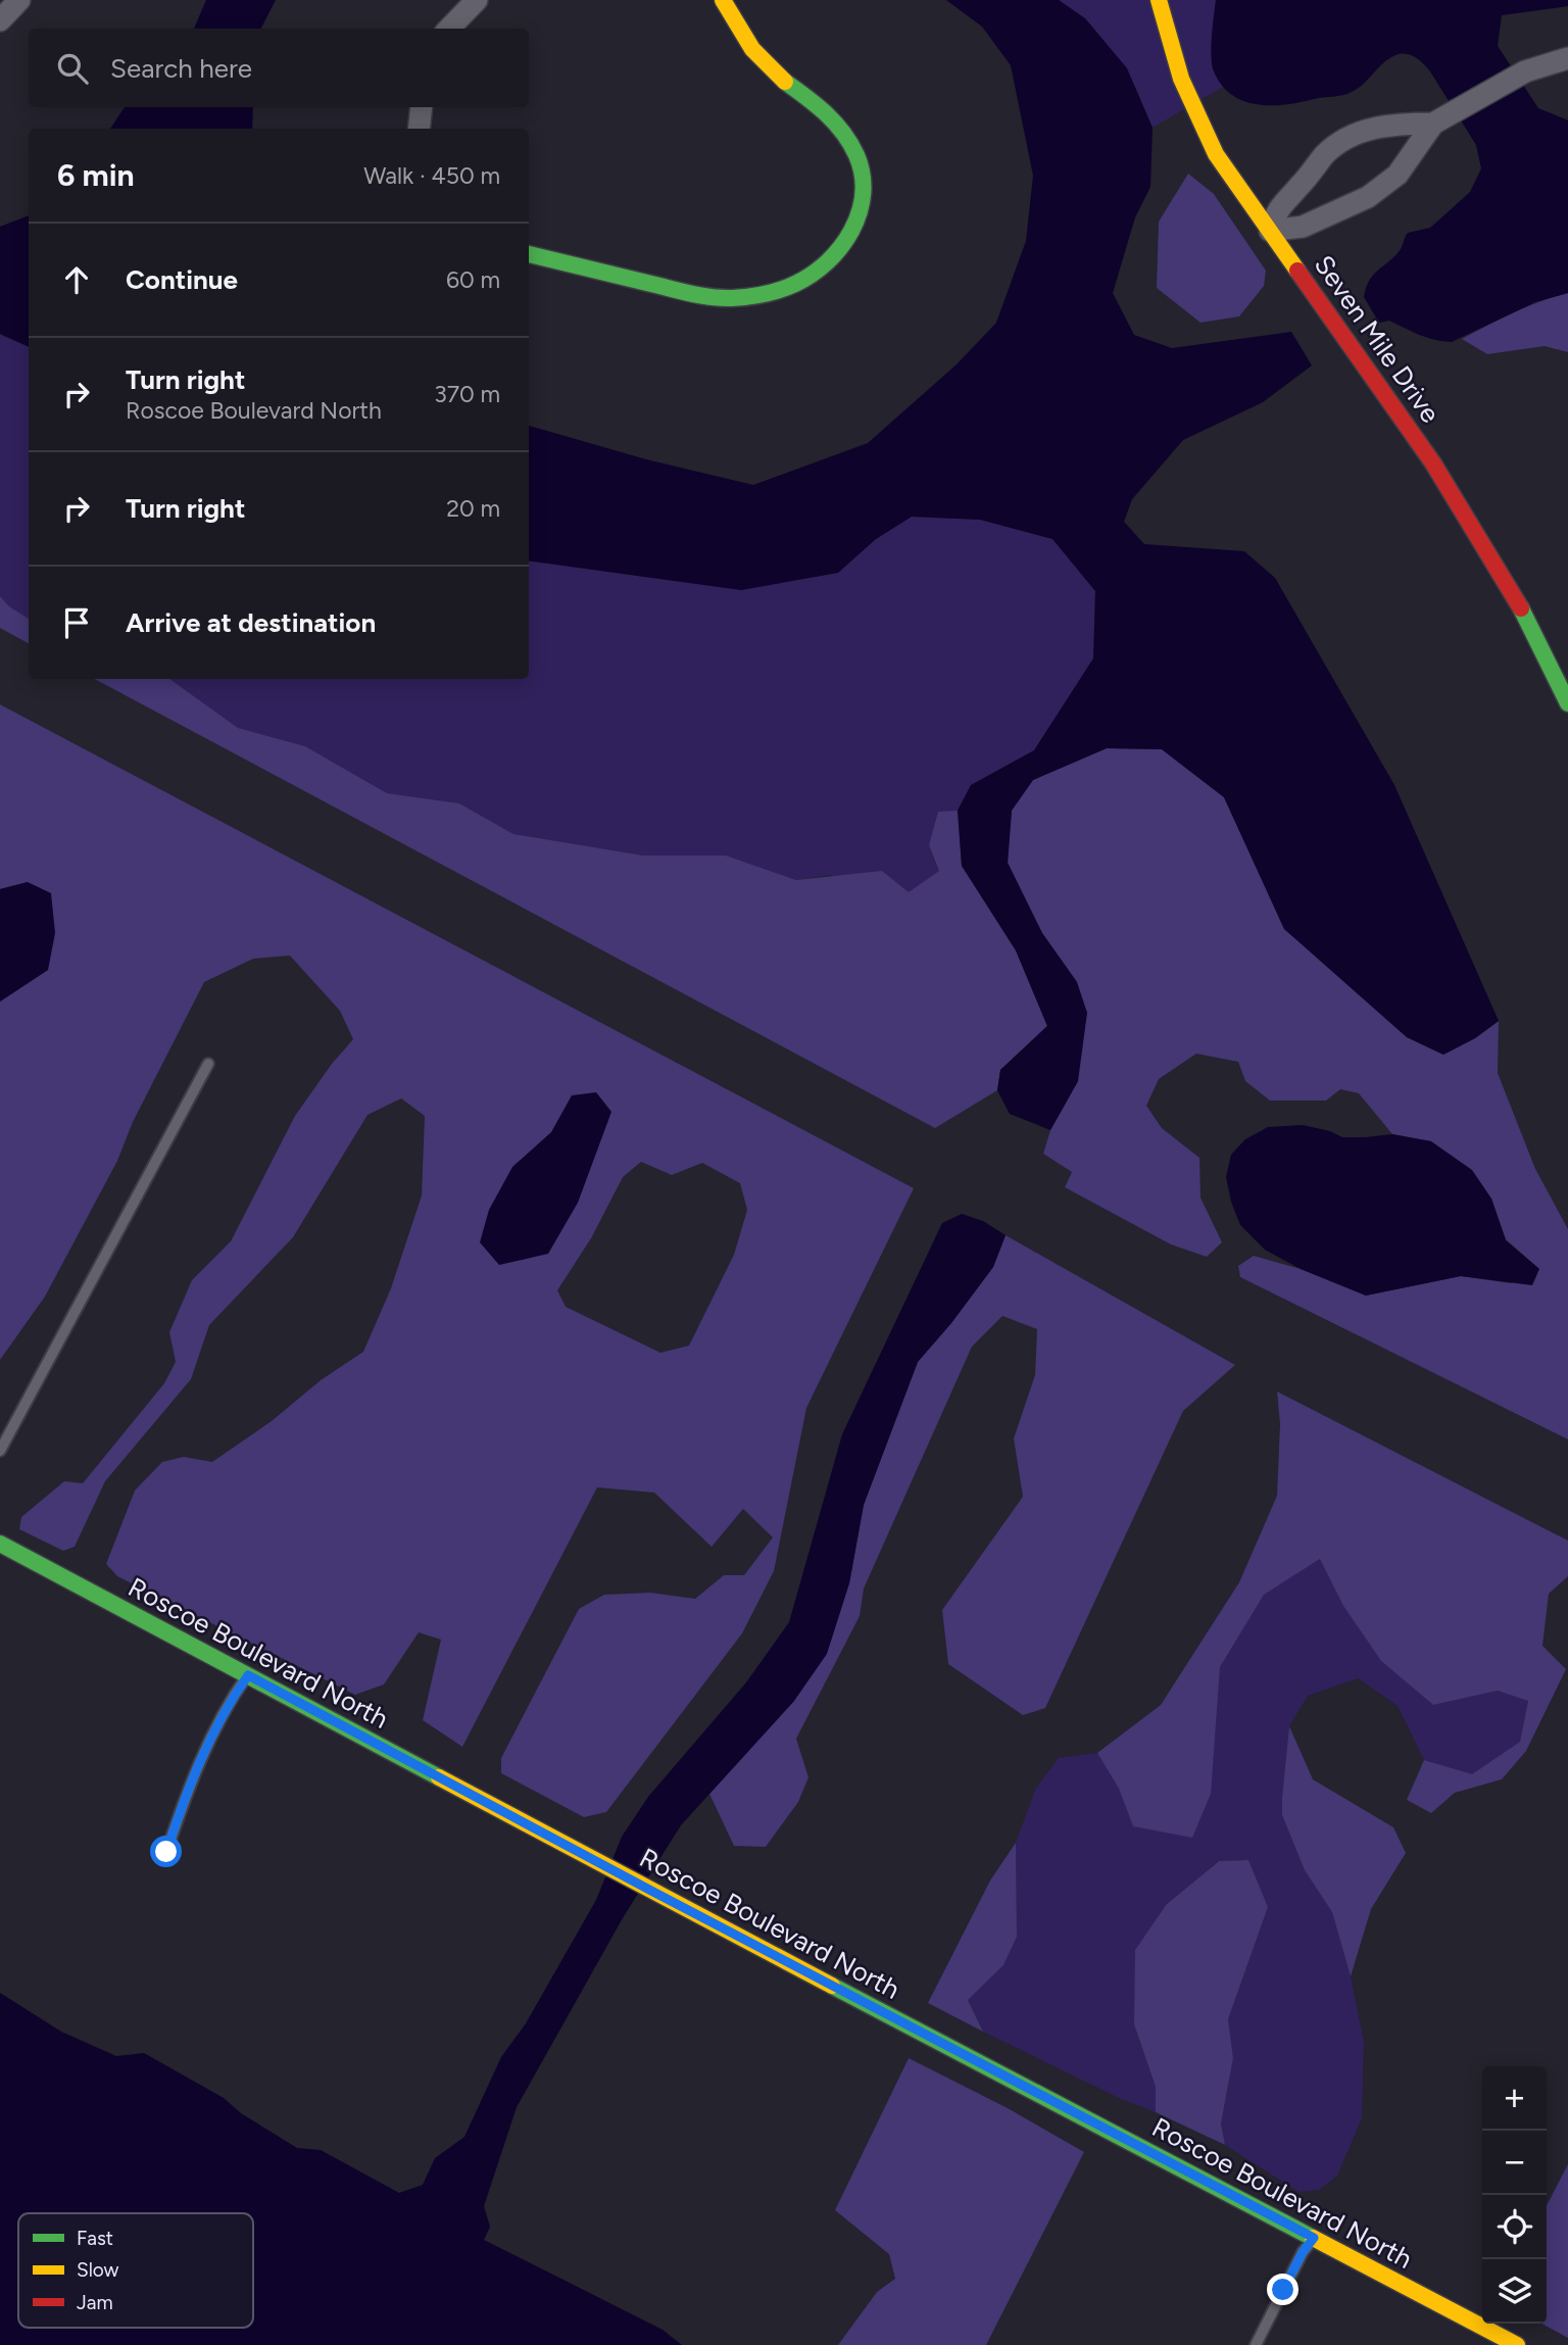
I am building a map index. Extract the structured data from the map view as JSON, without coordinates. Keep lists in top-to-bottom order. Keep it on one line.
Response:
{"streets":{"street":["Seven Mile Drive","Roscoe Boulevard North"]},"legend":["Fast","Slow","Jam"],"page":{"search":"Search here","heading":["6 min","Walk · 450 m"],"list":[["Continue","60 m"],["Turn right","Roscoe Boulevard North","370 m"],["Turn right","20 m"],"Arrive at destination"],"map_buttons":["+","−"]}}
